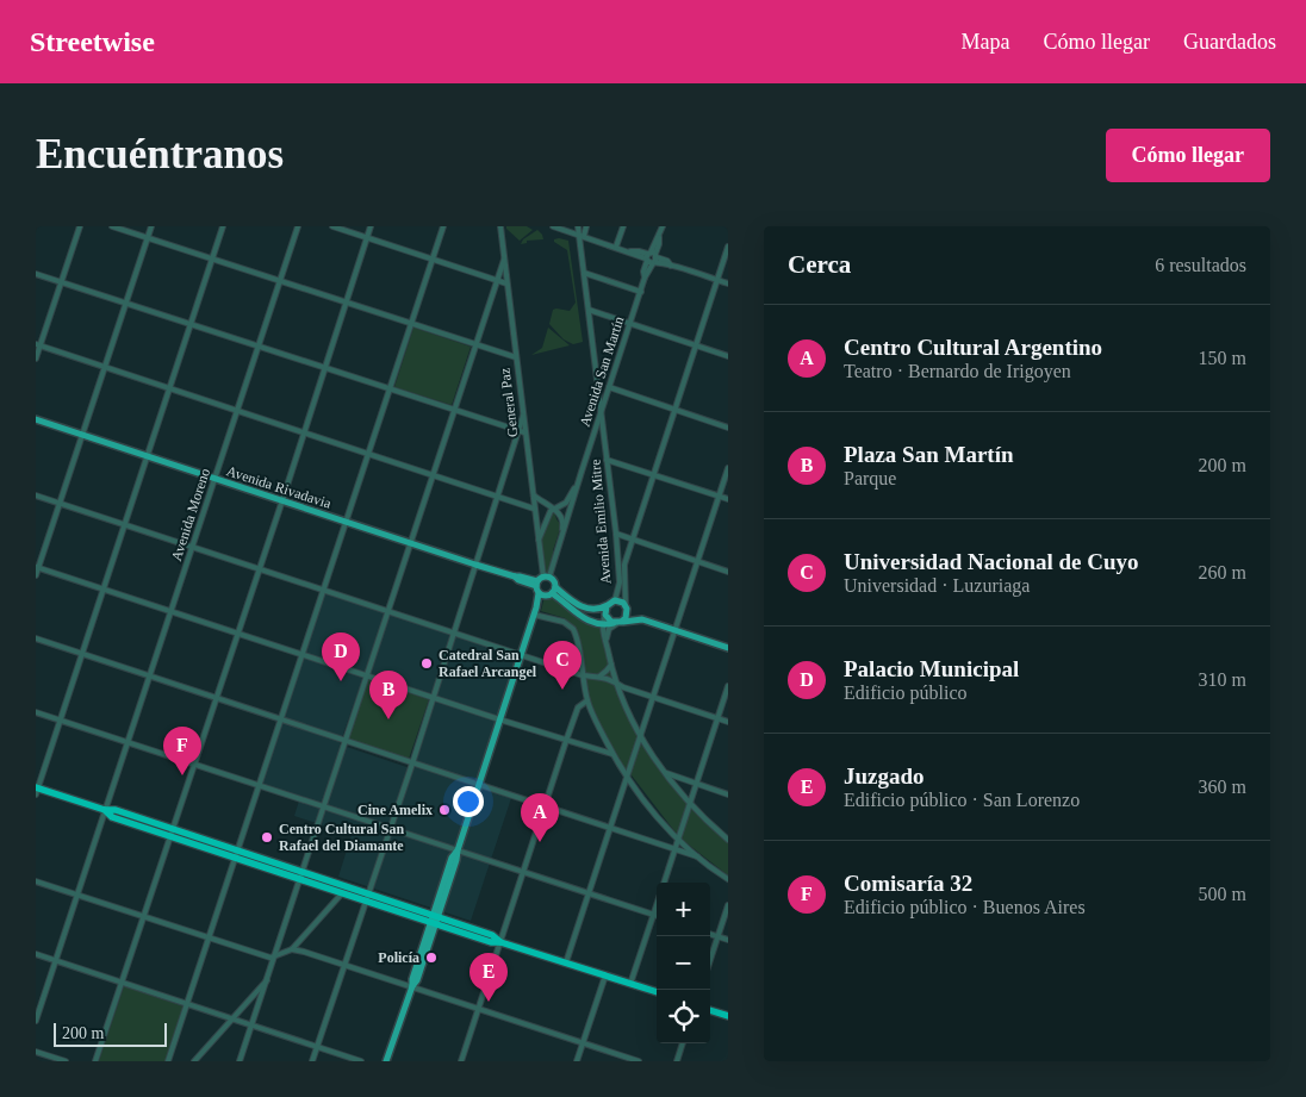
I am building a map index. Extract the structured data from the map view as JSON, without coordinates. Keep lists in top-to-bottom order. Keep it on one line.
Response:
{"streets":{"main road":["Avenida San Martín","Avenida Rivadavia"],"street":["General Paz","Avenida Moreno","Avenida Emilio Mitre"]},"crossings":[["Avenida San Martín","General Paz"],["Avenida San Martín","Avenida Rivadavia"],["Avenida San Martín","Avenida Emilio Mitre"],["General Paz","Avenida Rivadavia"],["Avenida Rivadavia","Avenida Moreno"]],"places":["Catedral San Rafael Arcangel","Cine Amelix","Centro Cultural San Rafael del Diamante","Policía"],"scale_bar":"200 m","page":{"header":"Streetwise","nav":["Mapa","Cómo llegar","Guardados"],"buttons":"Cómo llegar","title":"Encuéntranos","heading":["Cerca","6 resultados"],"list":[{"mark":"A","name":"Centro Cultural Argentino","note":"Teatro · Bernardo de Irigoyen","value":"150 m"},{"mark":"B","name":"Plaza San Martín","note":"Parque","value":"200 m"},{"mark":"C","name":"Universidad Nacional de Cuyo","note":"Universidad · Luzuriaga","value":"260 m"},{"mark":"D","name":"Palacio Municipal","note":"Edificio público","value":"310 m"},{"mark":"E","name":"Juzgado","note":"Edificio público · San Lorenzo","value":"360 m"},{"mark":"F","name":"Comisaría 32","note":"Edificio público · Buenos Aires","value":"500 m"}],"pins":["D","C","B","F","A","E"],"map_buttons":["+","−"],"scale":"200 m"}}
